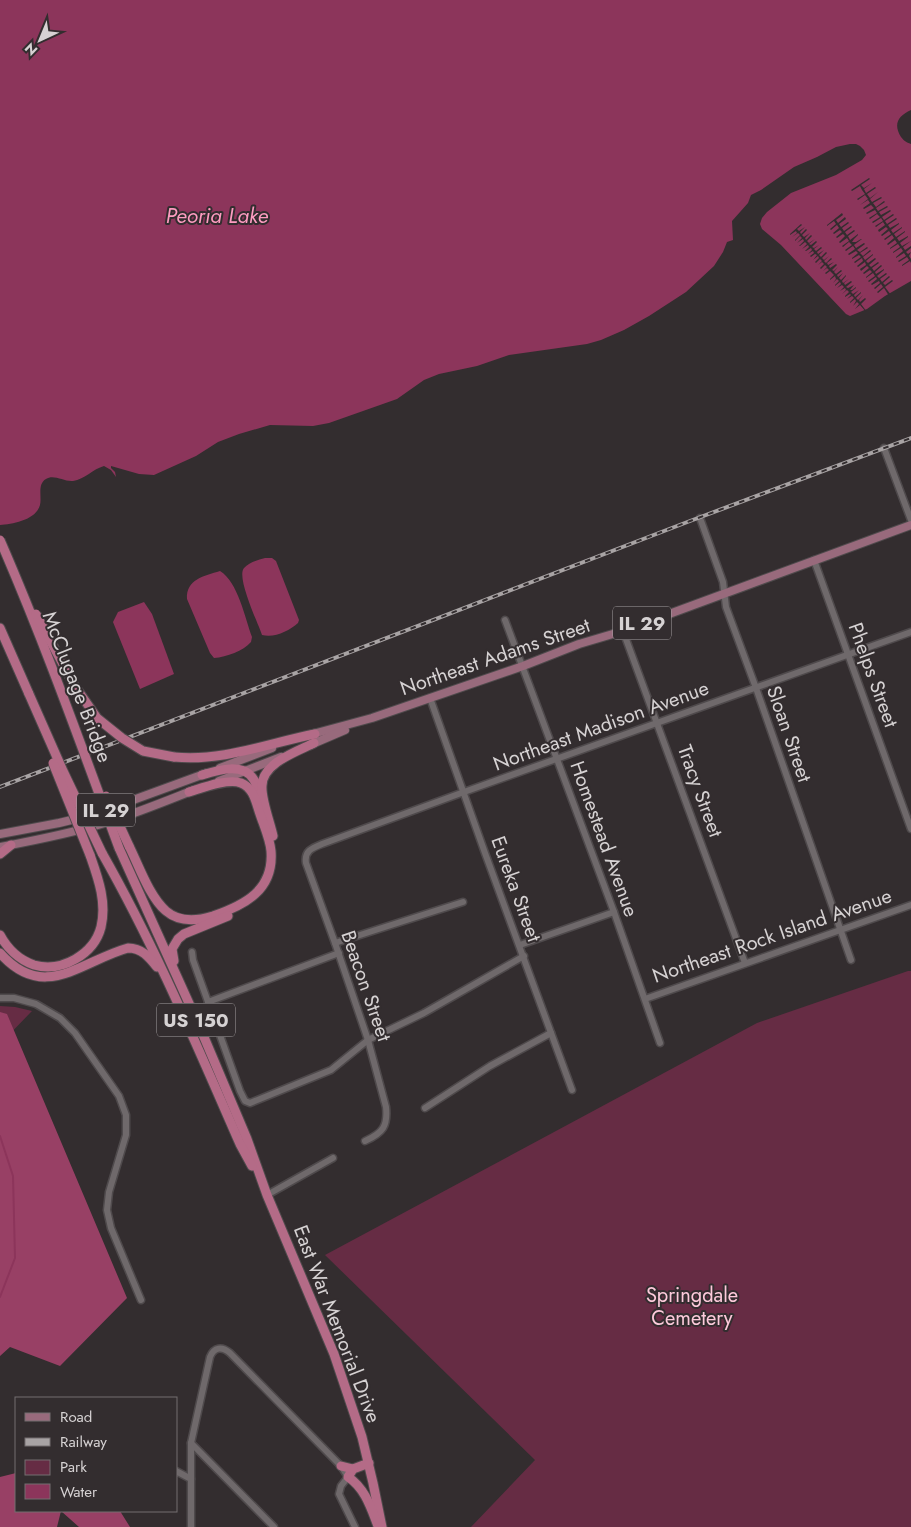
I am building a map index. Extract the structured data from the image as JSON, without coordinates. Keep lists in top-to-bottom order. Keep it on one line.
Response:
{"streets":{"highway":["McClugage Bridge","US 150","East War Memorial Drive"],"main road":["IL 29","Northeast Adams Street"],"street":["Phelps Street","Northeast Madison Avenue","Sloan Street","Tracy Street","Homestead Avenue","Eureka Street","Northeast Rock Island Avenue","Beacon Street"]},"crossings":[["Northeast Adams Street","Phelps Street"],["Northeast Adams Street","Sloan Street"],["Northeast Adams Street","Tracy Street"],["Northeast Adams Street","Homestead Avenue"],["Northeast Adams Street","Eureka Street"],["Phelps Street","Northeast Madison Avenue"],["McClugage Bridge","East War Memorial Drive"],["Northeast Madison Avenue","Sloan Street"],["Northeast Madison Avenue","Tracy Street"],["Northeast Madison Avenue","Homestead Avenue"],["Northeast Madison Avenue","Eureka Street"],["Northeast Madison Avenue","Beacon Street"],["Sloan Street","Northeast Rock Island Avenue"],["Tracy Street","Northeast Rock Island Avenue"],["Homestead Avenue","Northeast Rock Island Avenue"],["US 150","East War Memorial Drive"]],"water":["Peoria Lake"],"parks":["Springdale Cemetery"],"legend":["Road","Railway","Park","Water"],"north":"bottom left"}
